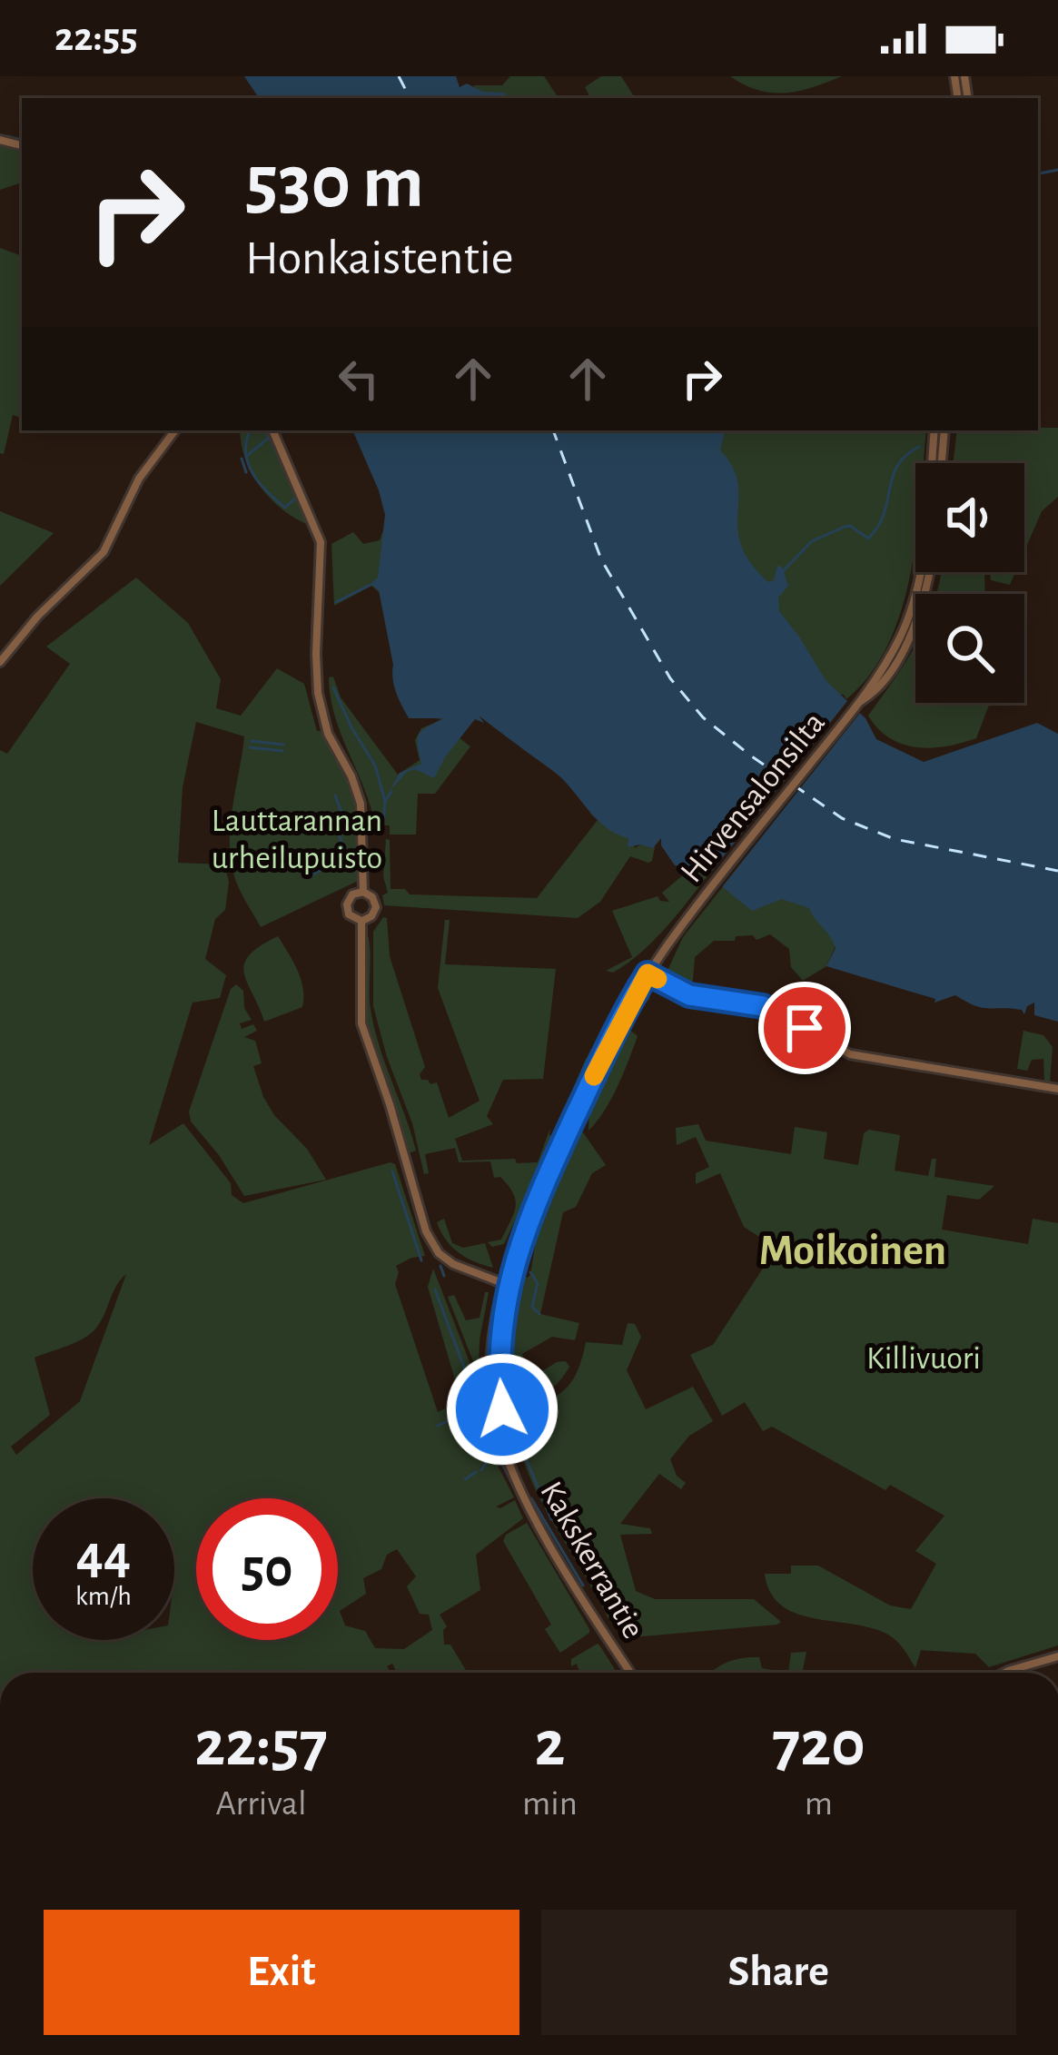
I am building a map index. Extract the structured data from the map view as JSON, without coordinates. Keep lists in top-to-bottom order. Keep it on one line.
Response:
{"streets":{"street":["Hirvensalonsilta","Kakskerrantie"]},"crossings":[["Hirvensalonsilta","Kakskerrantie"]],"districts":["Moikoinen"],"parks":["Lauttarannan urheilupuisto","Killivuori"],"page":{"status":"22:55","turn":["530 m","Honkaistentie"],"speed":"44 km/h","limit":"50","eta":["22:57","Arrival","2","min","720","m"],"buttons":["Exit","Share"]}}
